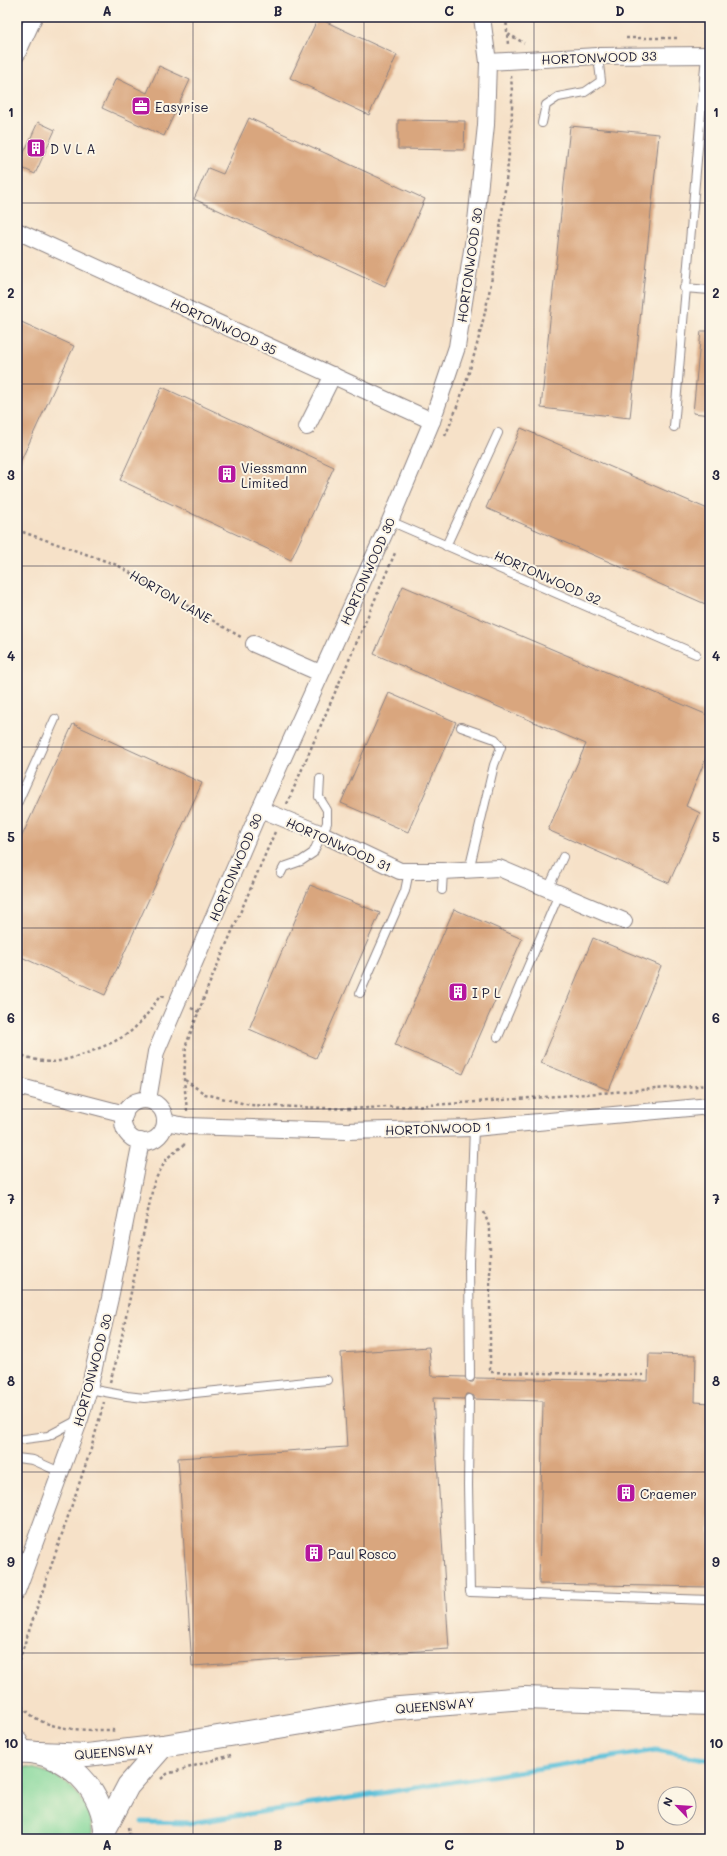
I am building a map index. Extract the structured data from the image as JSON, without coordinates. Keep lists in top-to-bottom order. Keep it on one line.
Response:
{"streets":{"main road":["QUEENSWAY"],"street":["HORTONWOOD 33","HORTONWOOD 30","HORTONWOOD 35","HORTONWOOD 31","HORTONWOOD 1"],"lane":["HORTONWOOD 32"],"path":["HORTON LANE"]},"crossings":[["HORTONWOOD 33","HORTONWOOD 30"],["HORTONWOOD 30","HORTONWOOD 35"],["HORTONWOOD 30","HORTONWOOD 32"],["HORTONWOOD 30","HORTONWOOD 31"],["HORTONWOOD 30","HORTONWOOD 1"]],"places":{"office":["Easyrise"],"building":["D V L A","Viessmann Limited","I P L","Craemer","Paul Rosco"]},"north":"top left","grid":{"columns":["A","B","C","D"],"rows":["1","2","3","4","5","6","7","8","9","10"]}}
